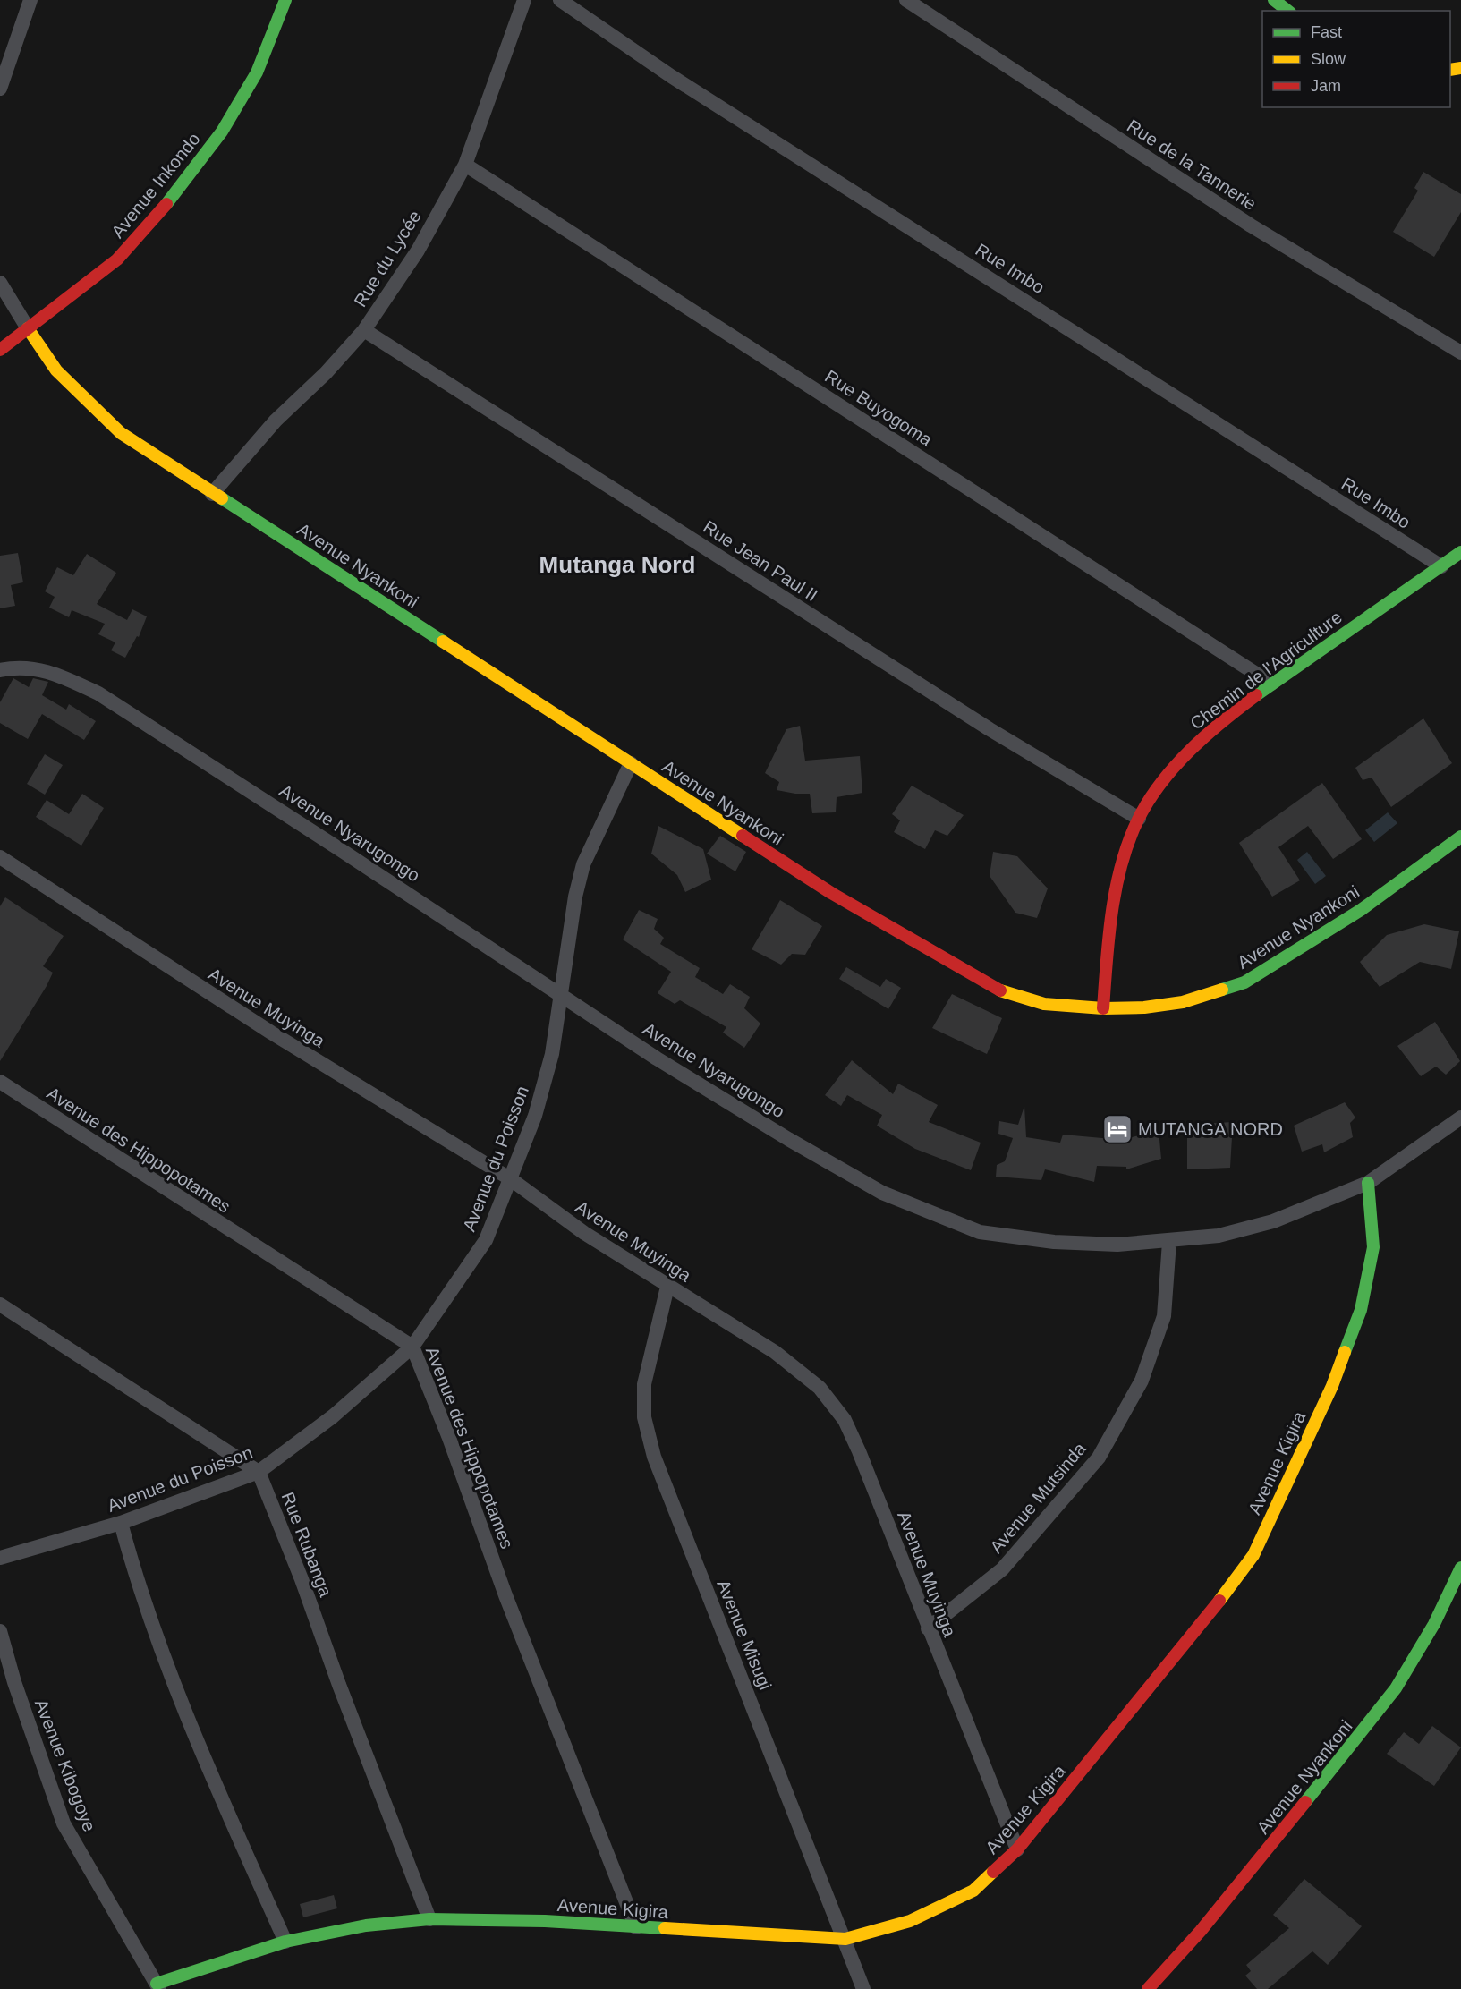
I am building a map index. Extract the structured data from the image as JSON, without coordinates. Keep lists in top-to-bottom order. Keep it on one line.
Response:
{"streets":{"street":["Rue de la Tannerie","Avenue Inkondo","Rue du Lycée","Rue Imbo","Rue Buyogoma","Rue Jean Paul II","Avenue Nyankoni","Chemin de l'Agriculture","Avenue Nyarugongo","Avenue Muyinga","Avenue des Hippopotames","Avenue du Poisson","Avenue Kigira","Avenue Mutsinda","Rue Rubanga","Avenue Misugi","Avenue Kibogoye"]},"crossings":[["Avenue Inkondo","Avenue Nyankoni"],["Rue du Lycée","Rue Buyogoma"],["Rue du Lycée","Rue Jean Paul II"],["Rue du Lycée","Avenue Nyankoni"],["Rue Imbo","Chemin de l'Agriculture"],["Rue Buyogoma","Chemin de l'Agriculture"],["Rue Jean Paul II","Chemin de l'Agriculture"],["Avenue Nyankoni","Chemin de l'Agriculture"],["Avenue Nyankoni","Avenue du Poisson"],["Avenue Nyarugongo","Avenue du Poisson"],["Avenue Nyarugongo","Avenue Kigira"],["Avenue Nyarugongo","Avenue Mutsinda"],["Avenue Muyinga","Avenue du Poisson"],["Avenue Muyinga","Avenue Kigira"],["Avenue Muyinga","Avenue Mutsinda"],["Avenue Muyinga","Avenue Misugi"],["Avenue des Hippopotames","Avenue du Poisson"],["Avenue des Hippopotames","Avenue Kigira"],["Avenue du Poisson","Rue Rubanga"],["Avenue Kigira","Rue Rubanga"],["Avenue Kigira","Avenue Misugi"],["Avenue Kigira","Avenue Kibogoye"]],"districts":["Mutanga Nord"],"places":{"hotel":["MUTANGA NORD"]},"legend":["Fast","Slow","Jam"]}
